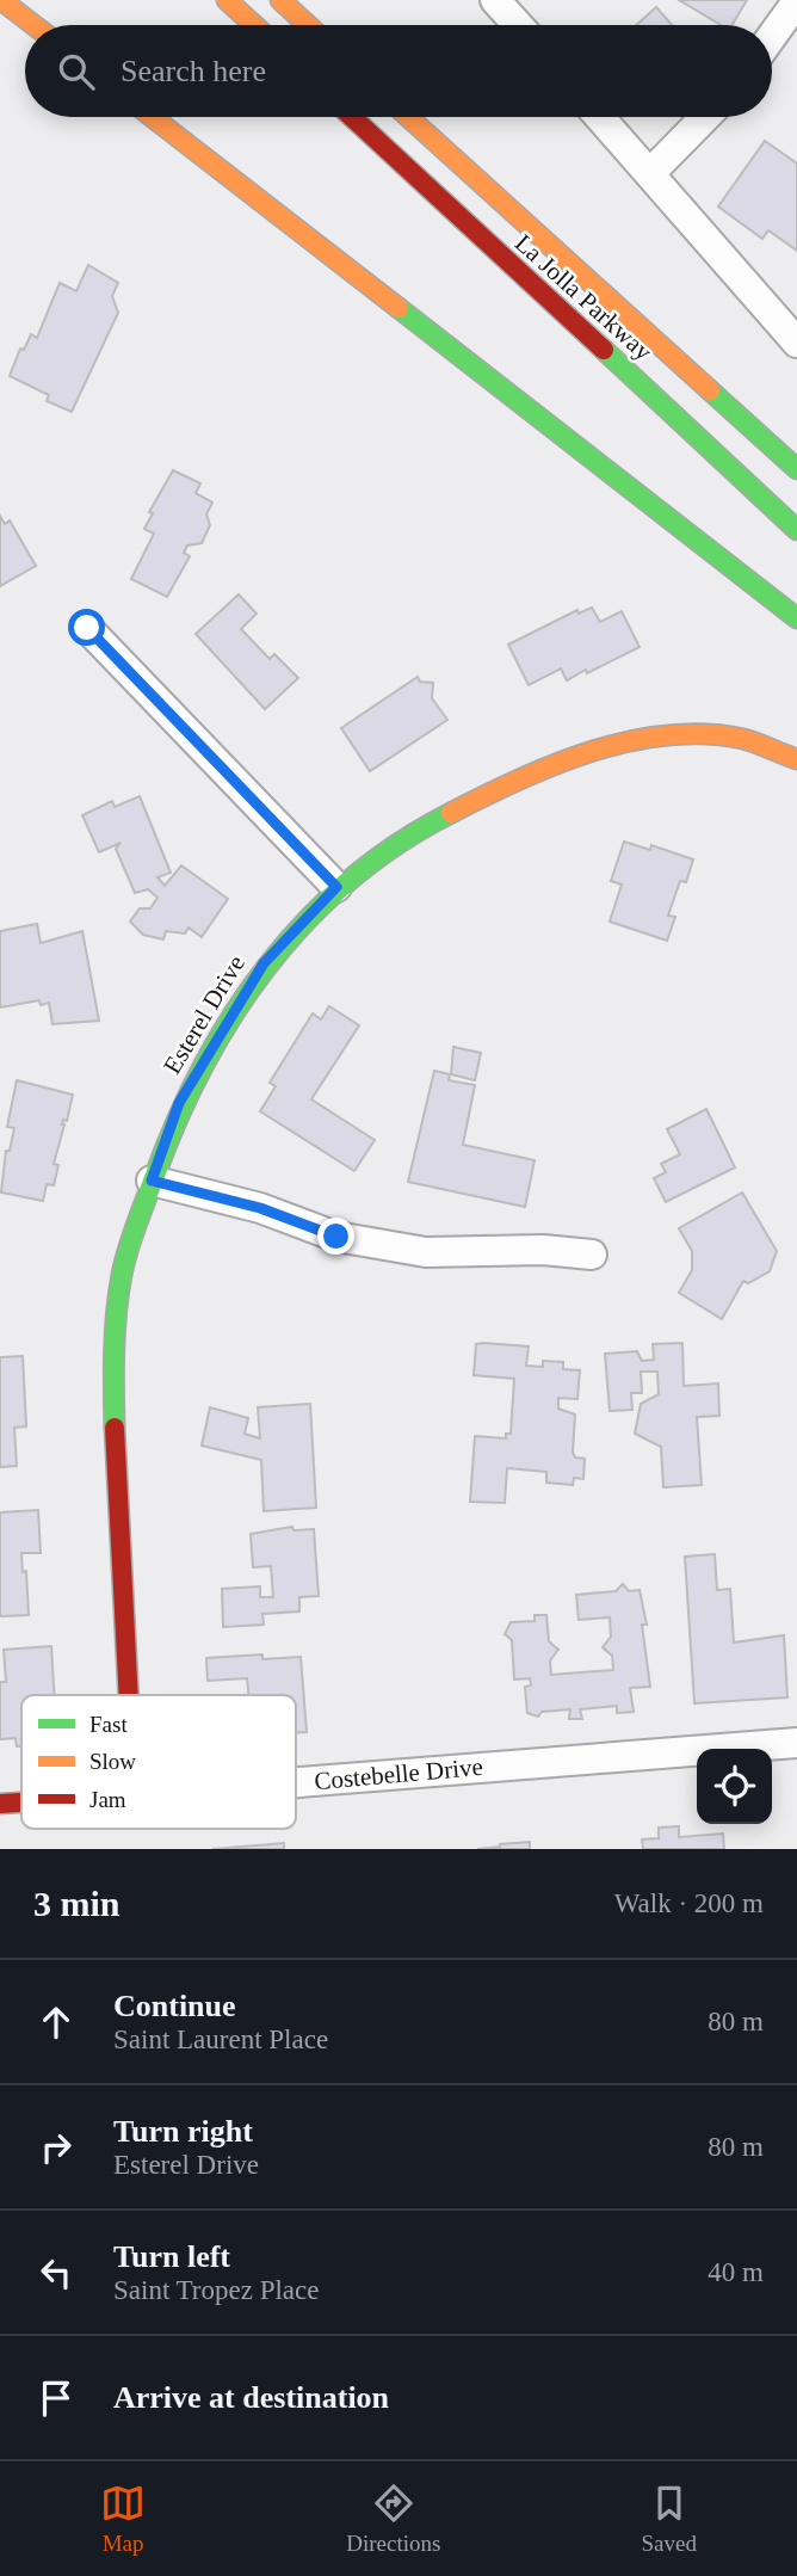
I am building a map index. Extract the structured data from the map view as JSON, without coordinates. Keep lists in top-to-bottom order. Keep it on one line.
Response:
{"streets":{"main road":["La Jolla Parkway","Esterel Drive","Costebelle Drive"]},"legend":["Fast","Slow","Jam"],"page":{"search":"Search here","heading":["3 min","Walk · 200 m"],"list":[["Continue","Saint Laurent Place","80 m"],["Turn right","Esterel Drive","80 m"],["Turn left","Saint Tropez Place","40 m"],"Arrive at destination"],"nav":["Map","Directions","Saved"]}}
